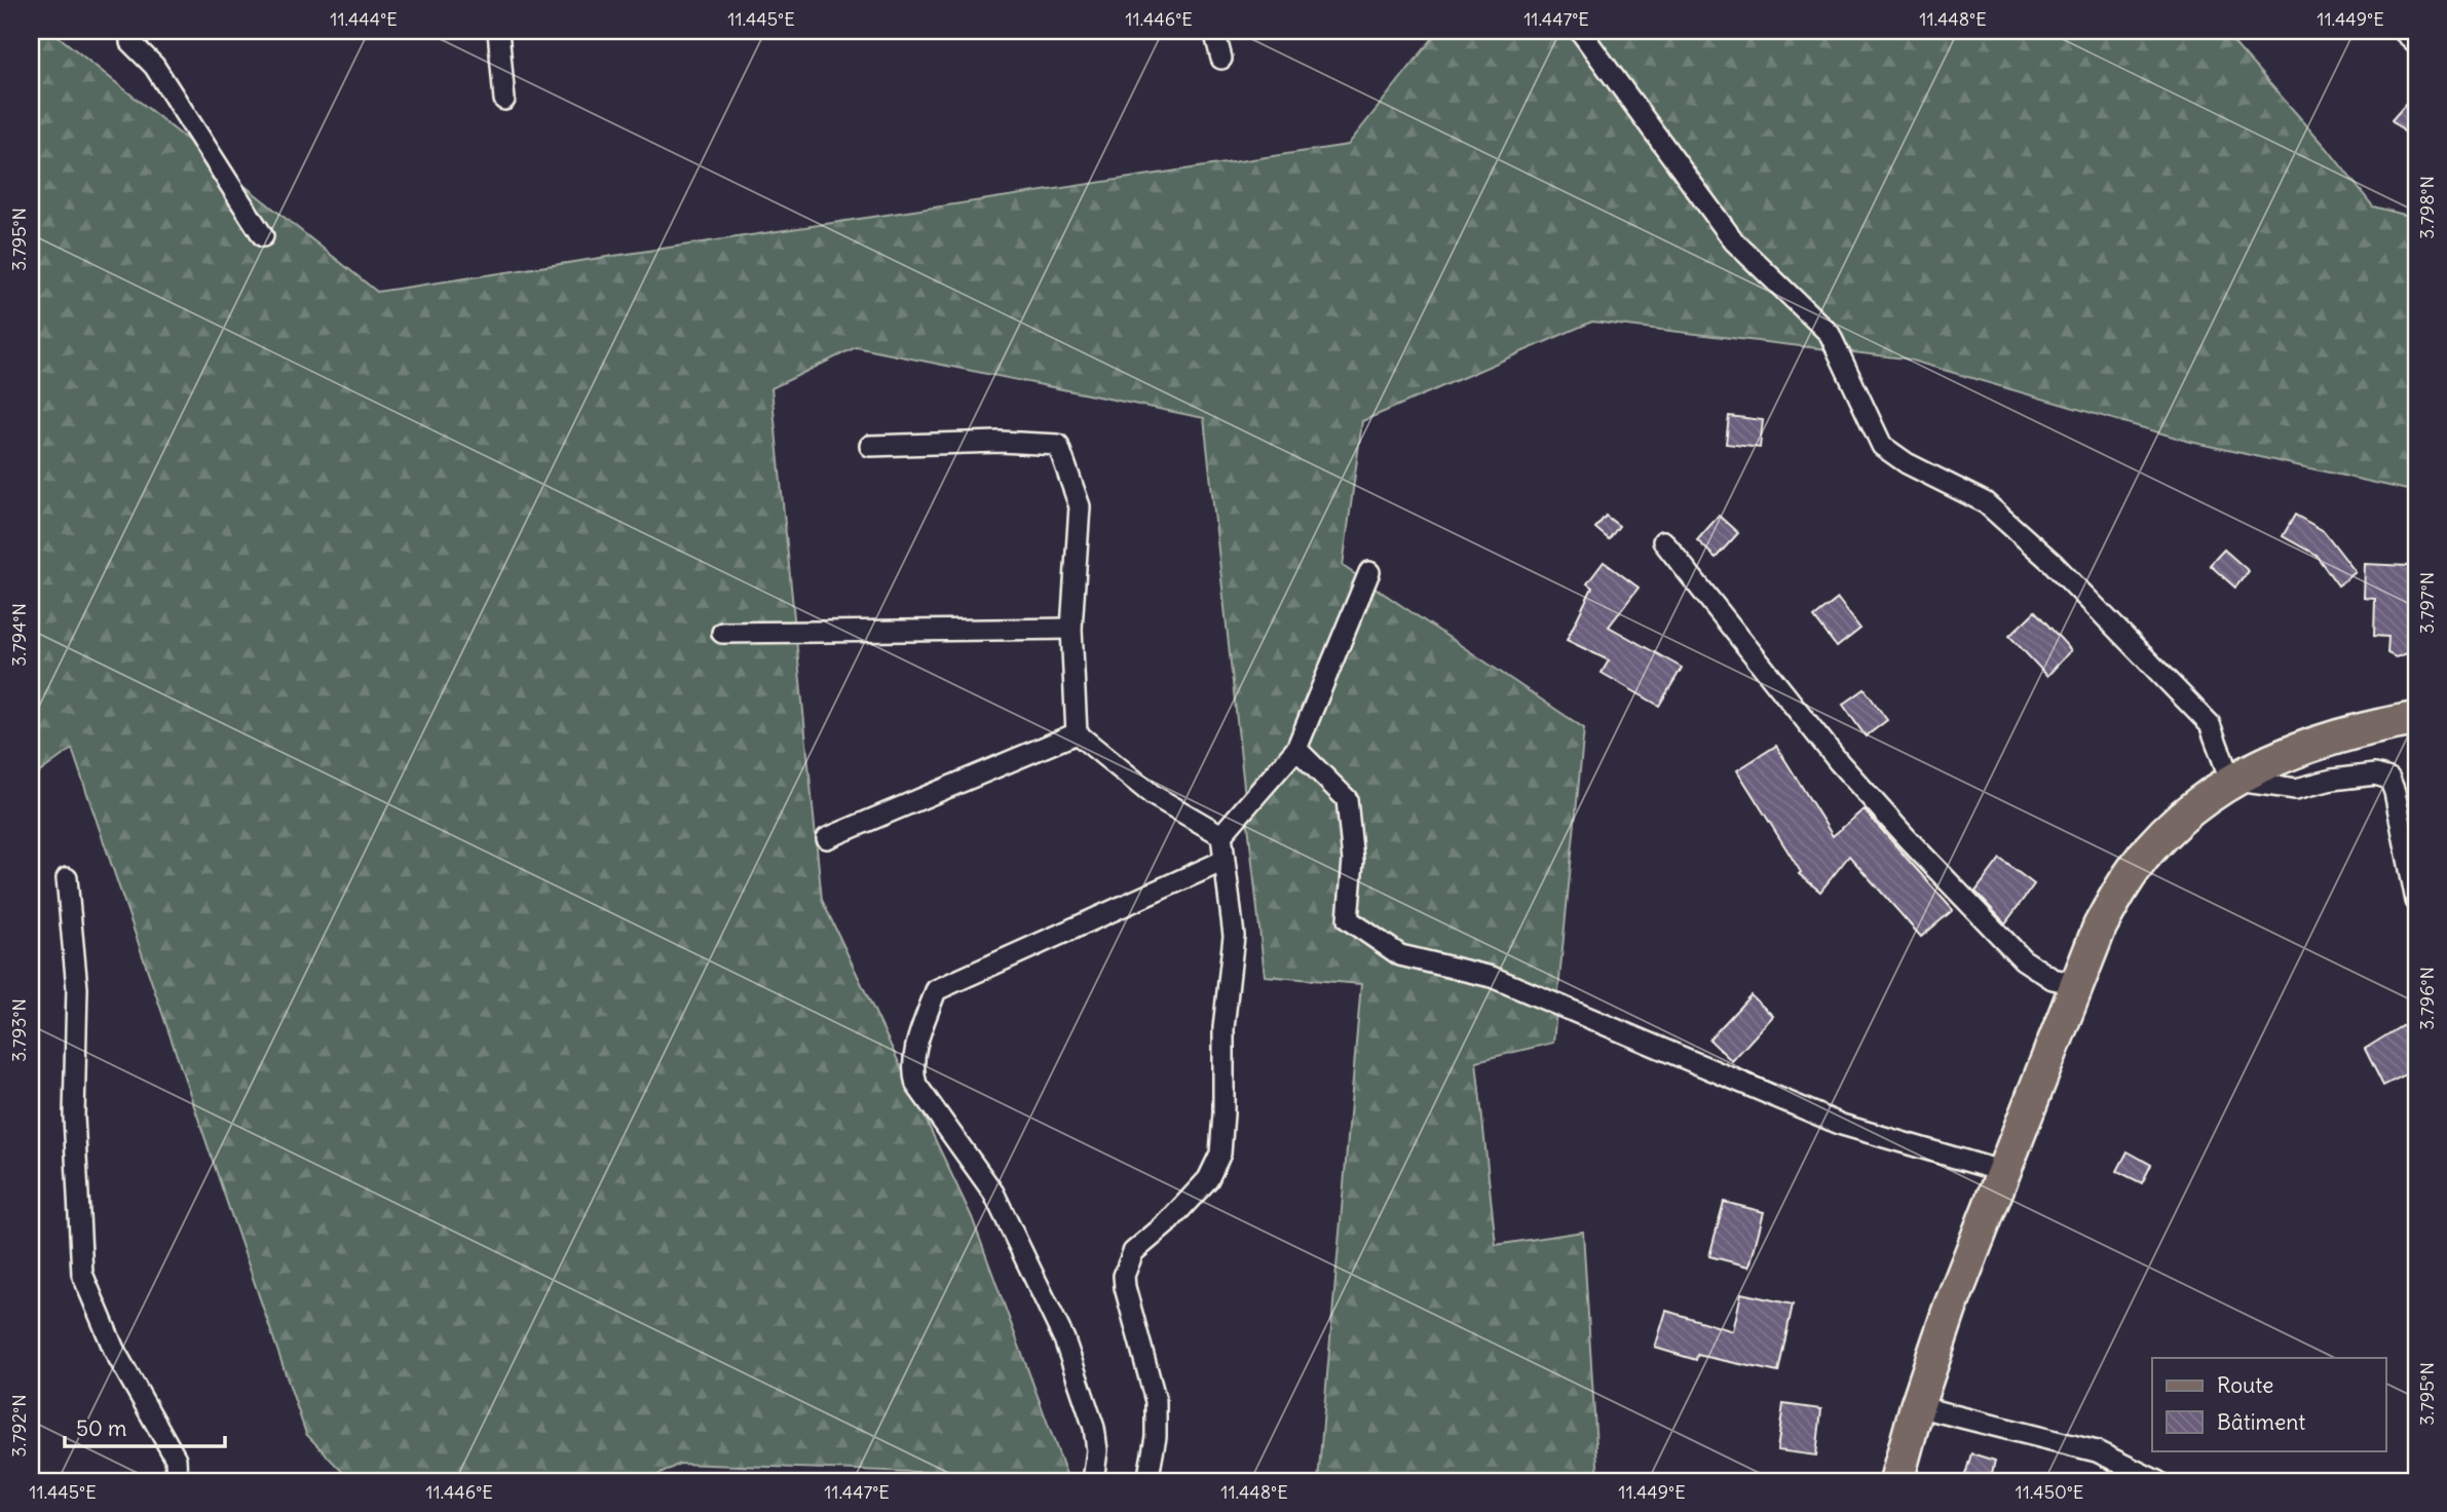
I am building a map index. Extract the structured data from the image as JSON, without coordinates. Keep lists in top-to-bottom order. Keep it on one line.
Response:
{"legend":["Route","Bâtiment"],"scale_bar":"50 m","coordinates":["11.444°E","11.445°E","11.446°E","11.447°E","11.448°E","11.449°E","3.798°N","3.795°N","3.797°N","3.794°N","3.796°N","3.793°N","3.792°N","11.450°E"]}
